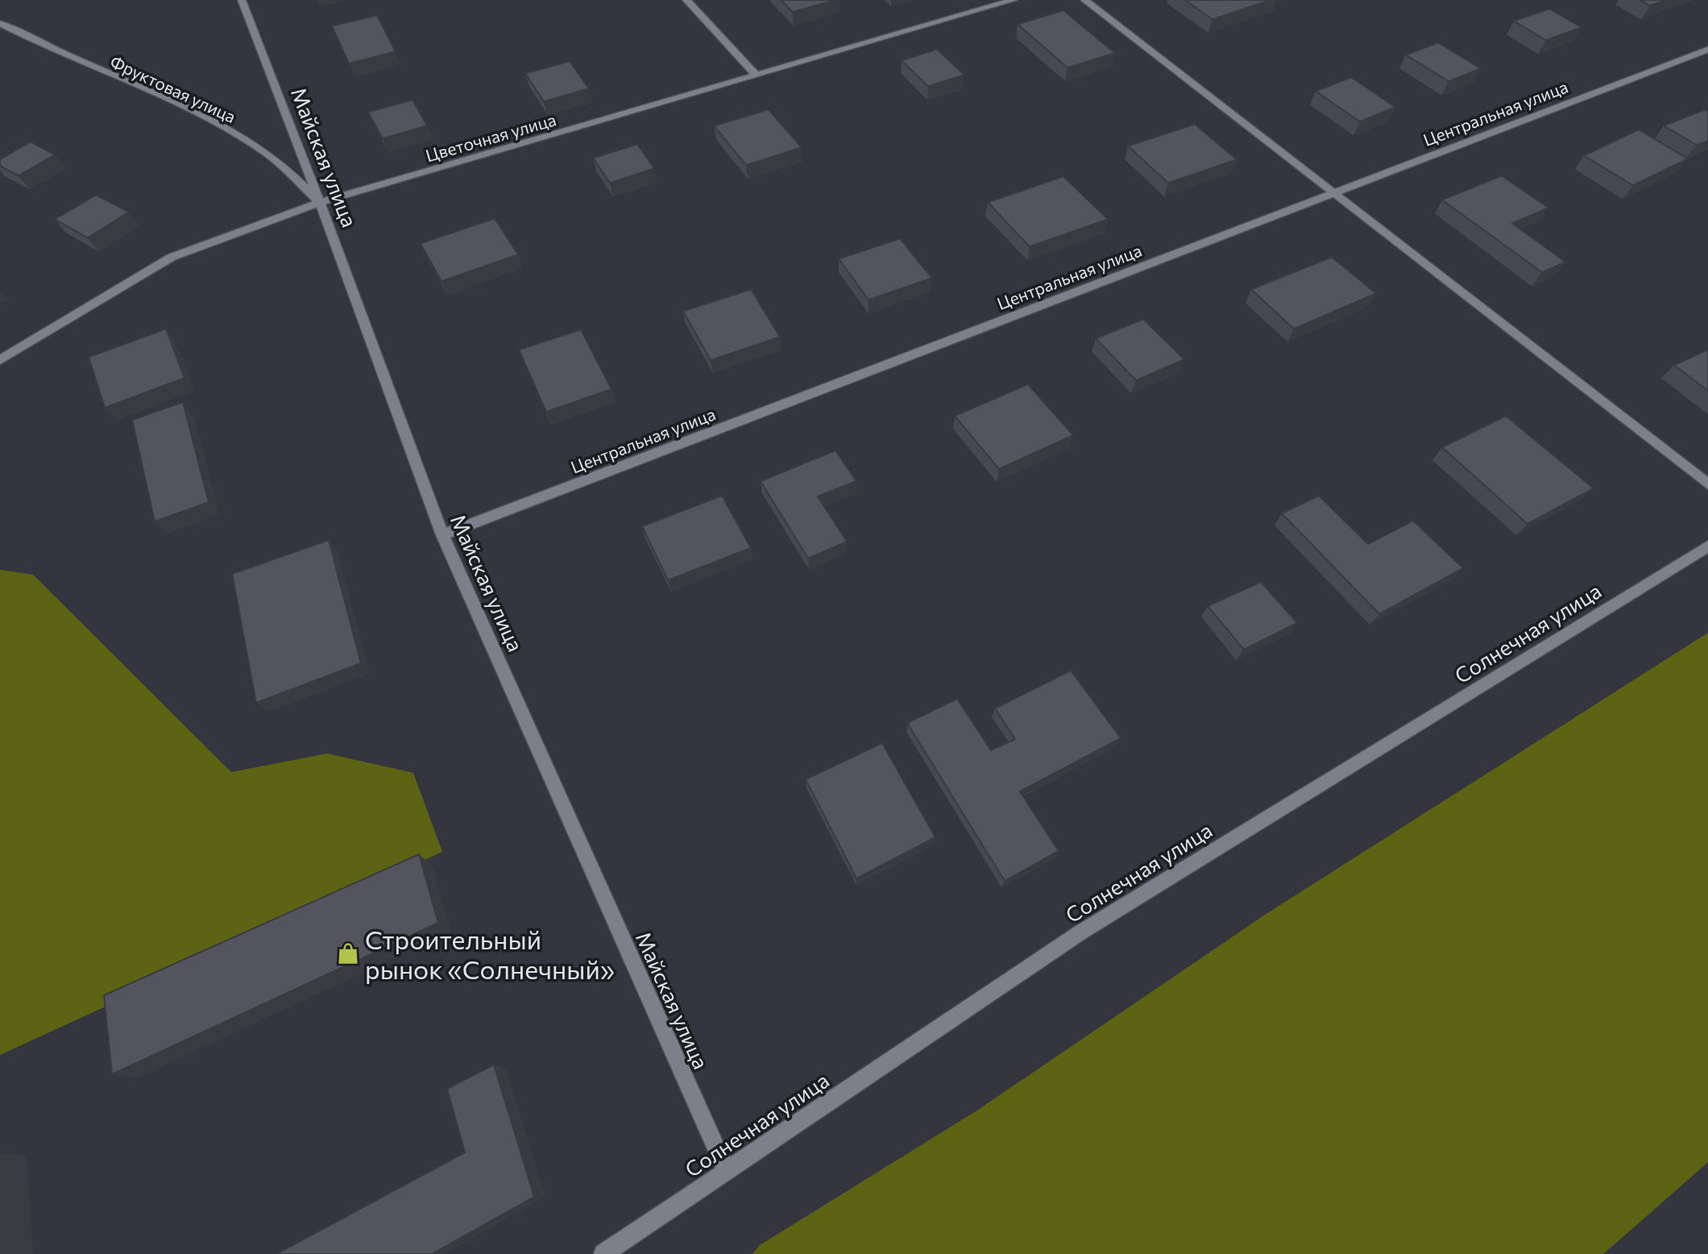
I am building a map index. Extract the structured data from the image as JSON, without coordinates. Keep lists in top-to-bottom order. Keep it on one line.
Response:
{"streets":{"street":["Фруктовая улица","Центральная улица","Цветочная улица","Майская улица","Солнечная улица"]},"crossings":[["Фруктовая улица","Цветочная улица"],["Фруктовая улица","Майская улица"],["Центральная улица","Майская улица"],["Цветочная улица","Майская улица"],["Майская улица","Солнечная улица"]],"places":{"shop":["Строительный рынок «Солнечный»"]}}
